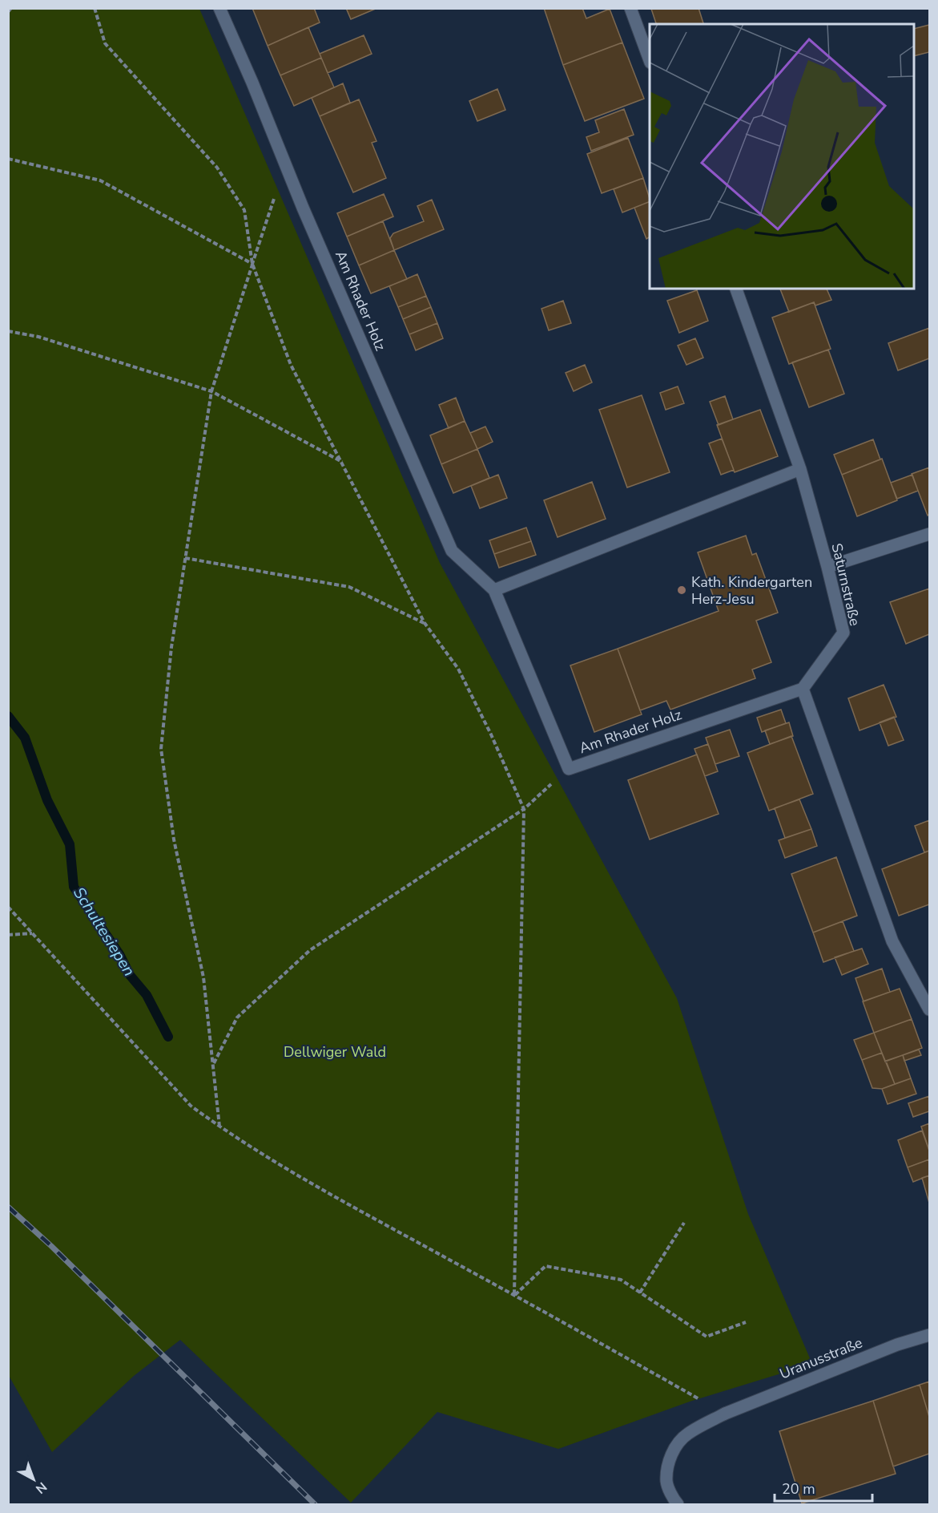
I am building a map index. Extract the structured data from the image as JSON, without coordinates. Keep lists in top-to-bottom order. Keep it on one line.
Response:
{"streets":{"street":["Am Rhader Holz","Saturnstraße","Uranusstraße"]},"crossings":[["Am Rhader Holz","Saturnstraße"]],"water":["Schultesiepen"],"parks":["Dellwiger Wald"],"places":["Kath. Kindergarten Herz-Jesu"],"scale_bar":"20 m","north":"bottom right"}
